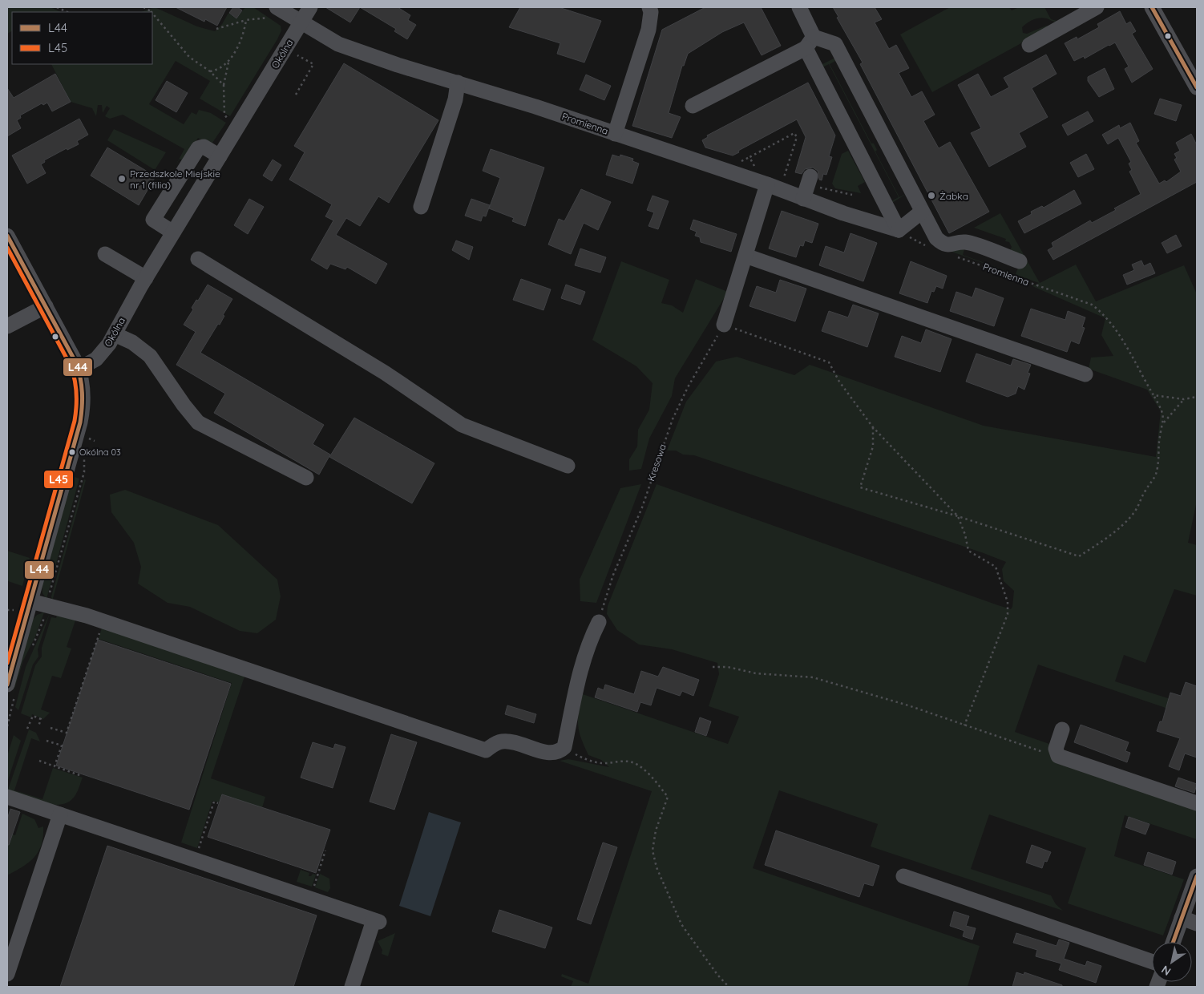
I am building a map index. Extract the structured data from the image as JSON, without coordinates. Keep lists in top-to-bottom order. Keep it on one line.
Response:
{"streets":{"street":["Okólna","Promienna"],"path":["Kresowa"]},"crossings":[["Okólna","Promienna"]],"places":["Przedszkole Miejskie nr 1 (filia)","Żabka","Okólna 03"],"lines":["transit line L44","transit line L45"],"legend":["L44","L45"],"north":"bottom left"}
